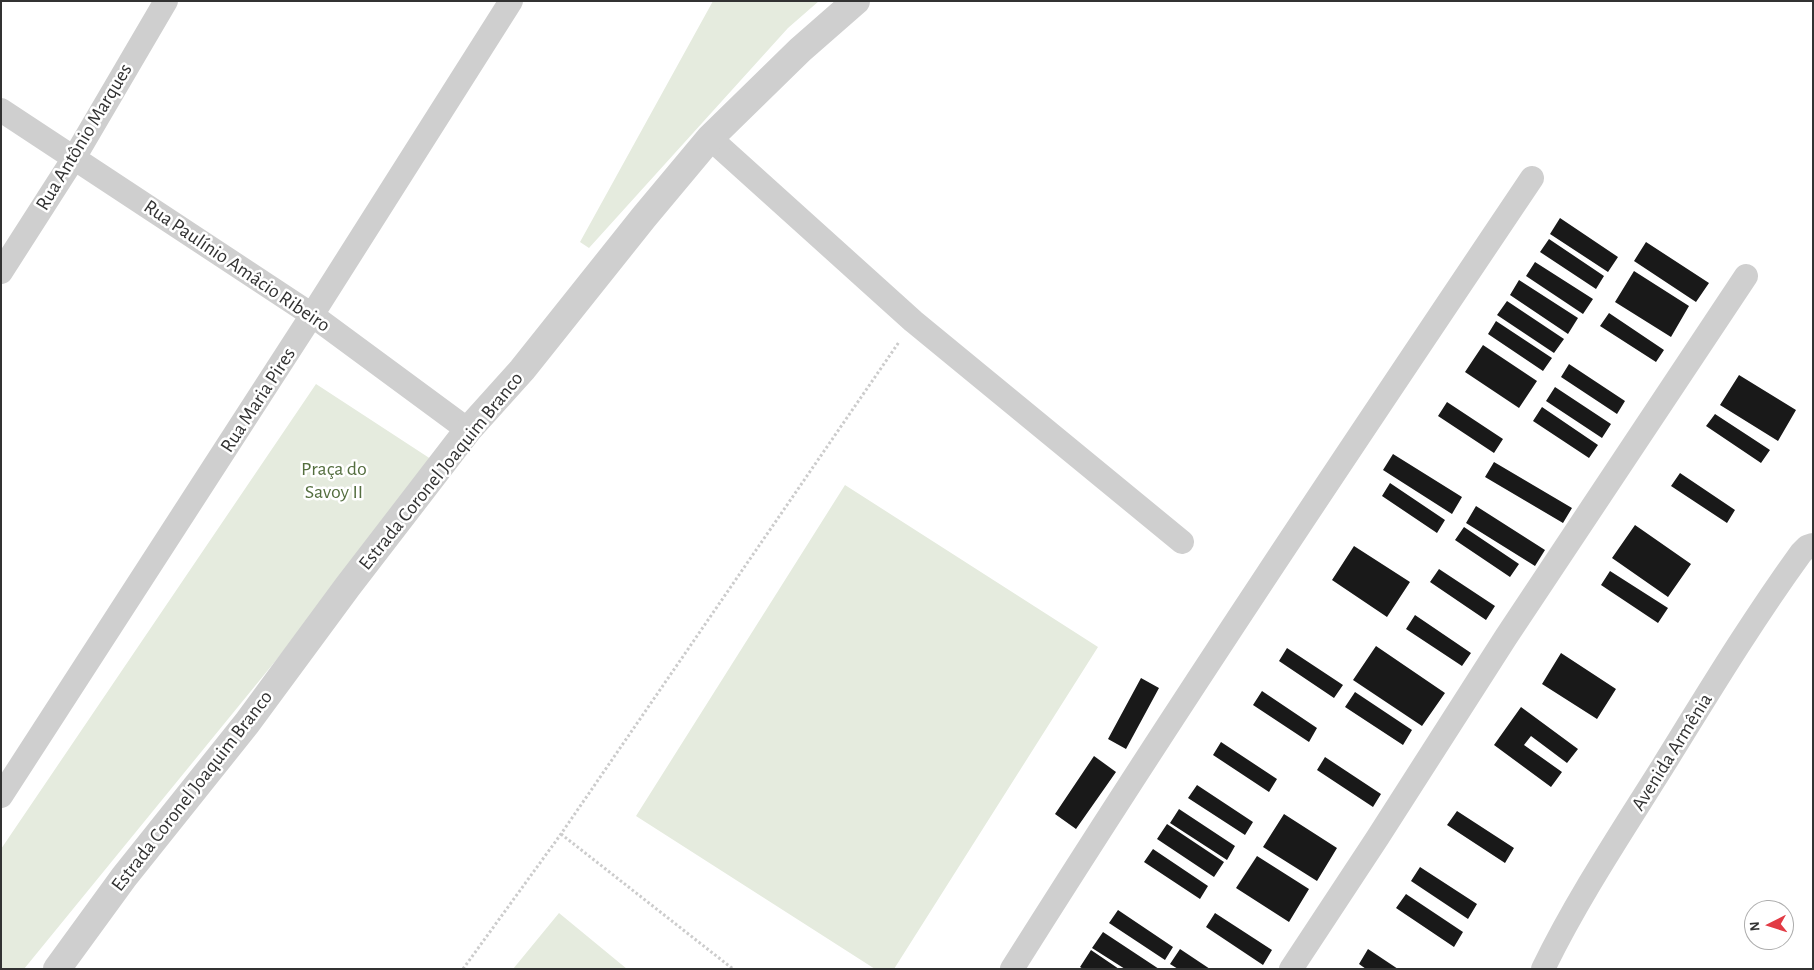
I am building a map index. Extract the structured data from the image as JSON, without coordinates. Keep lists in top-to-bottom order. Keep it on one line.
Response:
{"streets":{"street":["Rua Antônio Marques","Rua Paulínio Amâcio Ribeiro","Rua Maria Pires","Estrada Coronel Joaquim Branco","Avenida Armênia"]},"crossings":[["Rua Antônio Marques","Rua Paulínio Amâcio Ribeiro"],["Rua Paulínio Amâcio Ribeiro","Rua Maria Pires"],["Rua Paulínio Amâcio Ribeiro","Estrada Coronel Joaquim Branco"]],"parks":["Praça do Savoy II"],"north":"left"}
